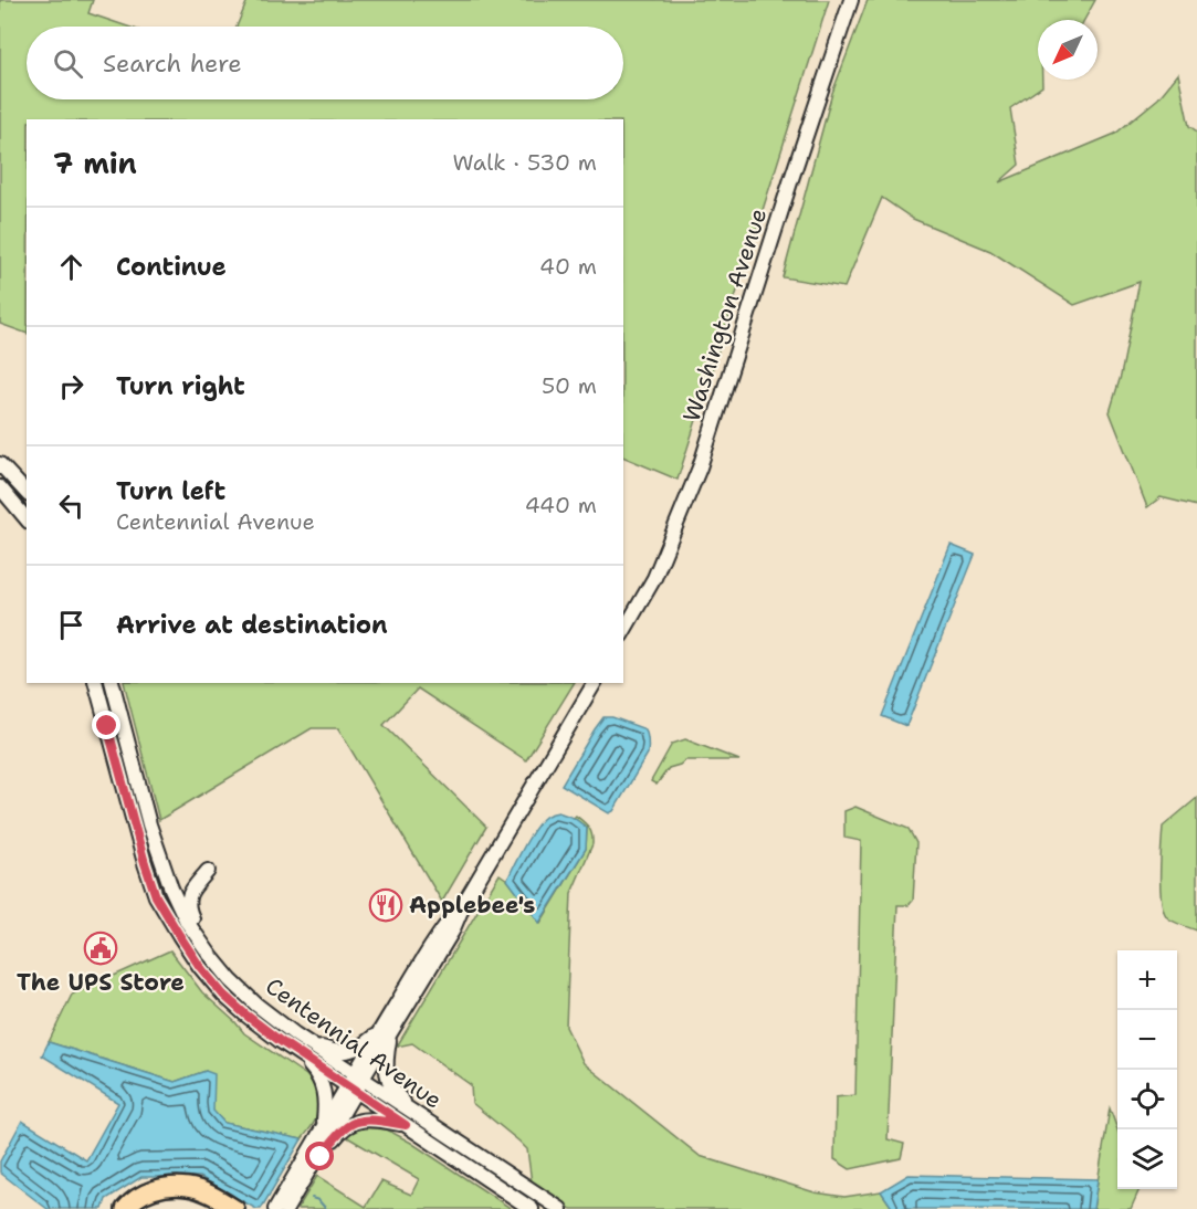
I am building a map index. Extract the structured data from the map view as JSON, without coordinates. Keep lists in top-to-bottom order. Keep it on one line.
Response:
{"streets":{"main road":["Washington Avenue","Centennial Avenue"]},"places":{"restaurant":["Applebee's"],"public building":["The UPS Store"]},"north":"bottom left","page":{"search":"Search here","heading":["7 min","Walk · 530 m"],"list":[["Continue","40 m"],["Turn right","50 m"],["Turn left","Centennial Avenue","440 m"],"Arrive at destination"],"map_buttons":["+","−"]}}
